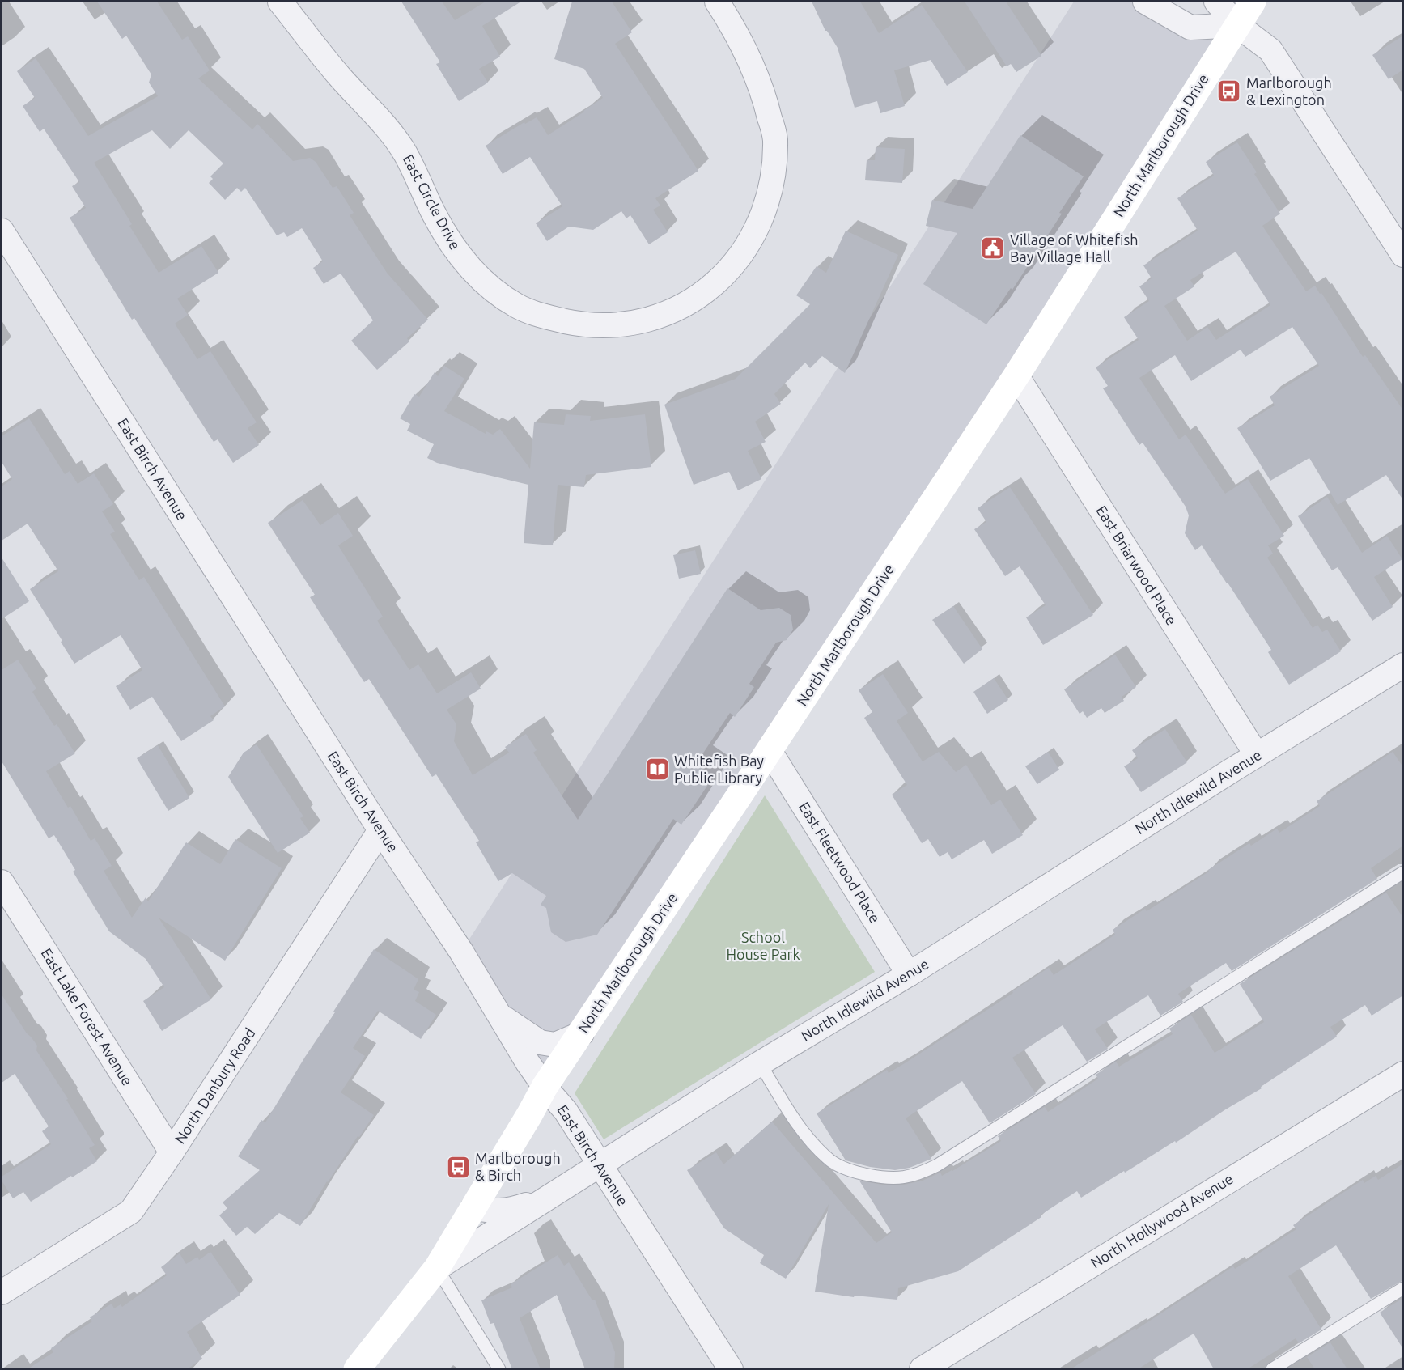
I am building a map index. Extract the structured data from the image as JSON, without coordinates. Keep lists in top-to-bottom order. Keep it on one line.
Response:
{"streets":{"street":["North Marlborough Drive","East Circle Drive","East Birch Avenue","East Briarwood Place","North Idlewild Avenue","East Fleetwood Place","East Lake Forest Avenue","North Danbury Road","North Hollywood Avenue"]},"crossings":[["North Marlborough Drive","East Birch Avenue"],["North Marlborough Drive","East Briarwood Place"],["North Marlborough Drive","North Idlewild Avenue"],["North Marlborough Drive","East Fleetwood Place"],["East Birch Avenue","North Idlewild Avenue"],["East Birch Avenue","North Danbury Road"],["East Briarwood Place","North Idlewild Avenue"],["North Idlewild Avenue","East Fleetwood Place"],["East Lake Forest Avenue","North Danbury Road"]],"parks":["School House Park"],"places":{"bus stop":["Marlborough & Lexington","Marlborough & Birch"],"public building":["Village of Whitefish Bay Village Hall"],"library":["Whitefish Bay Public Library"]}}
